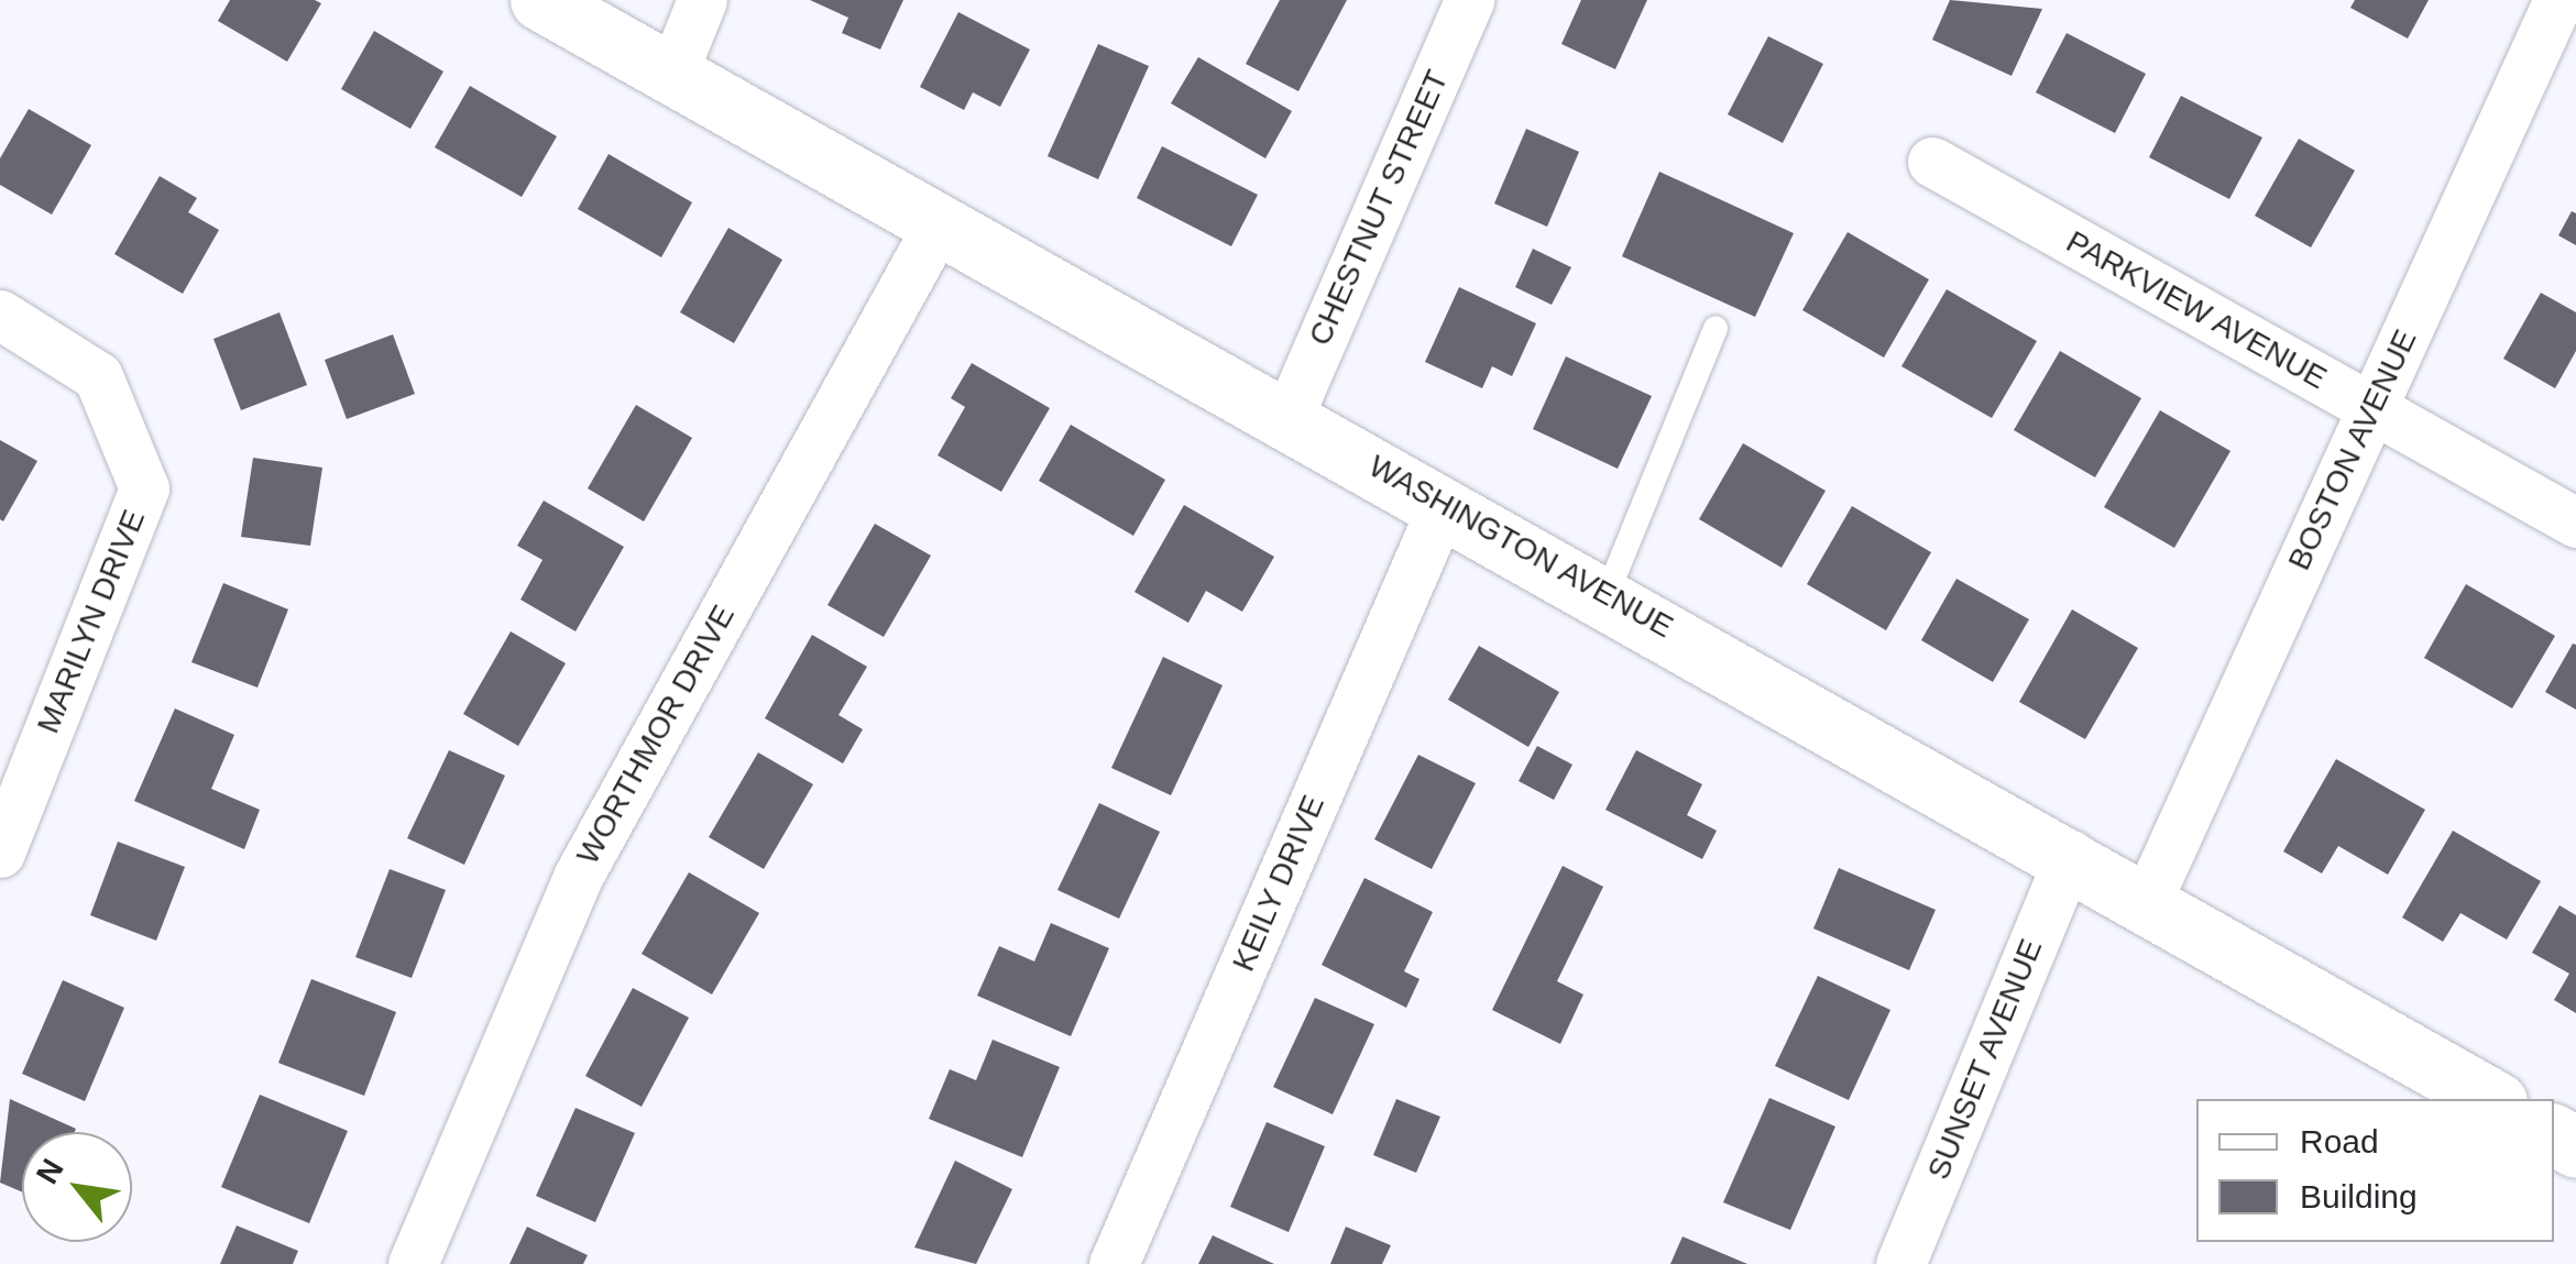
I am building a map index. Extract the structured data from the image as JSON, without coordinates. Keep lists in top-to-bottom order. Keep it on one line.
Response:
{"streets":{"street":["CHESTNUT STREET","PARKVIEW AVENUE","BOSTON AVENUE","WASHINGTON AVENUE","MARILYN DRIVE","WORTHMOR DRIVE","KEILY DRIVE","SUNSET AVENUE"]},"crossings":[["CHESTNUT STREET","WASHINGTON AVENUE"],["PARKVIEW AVENUE","BOSTON AVENUE"],["BOSTON AVENUE","WASHINGTON AVENUE"],["WASHINGTON AVENUE","WORTHMOR DRIVE"],["WASHINGTON AVENUE","KEILY DRIVE"],["WASHINGTON AVENUE","SUNSET AVENUE"]],"legend":["Road","Building"],"north":"top left"}
